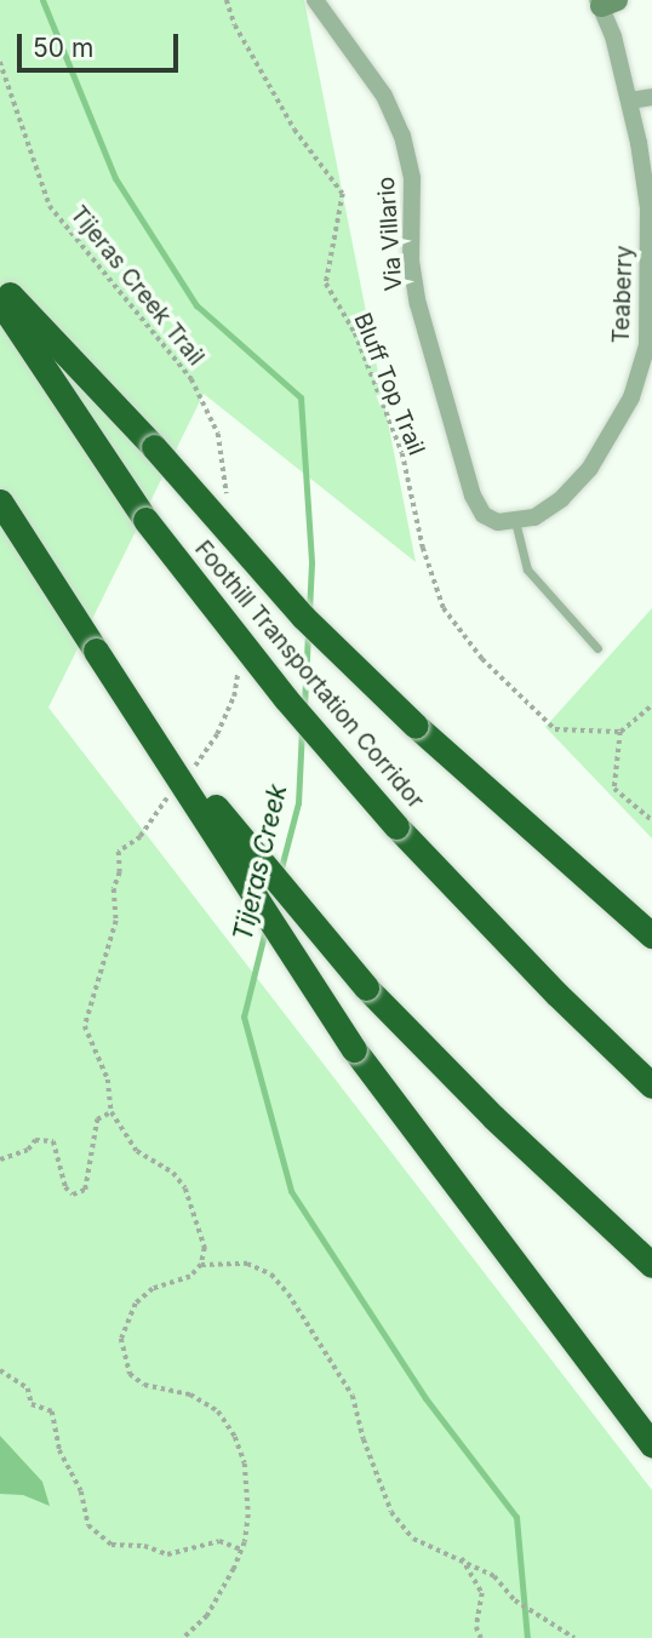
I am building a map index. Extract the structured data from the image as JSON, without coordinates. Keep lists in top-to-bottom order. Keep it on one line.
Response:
{"streets":{"highway":["Foothill Transportation Corridor"],"street":["Via Villario","Teaberry"],"path":["Tijeras Creek Trail","Bluff Top Trail"]},"crossings":[["Via Villario","Teaberry"]],"water":["Tijeras Creek"],"scale_bar":"50 m"}
